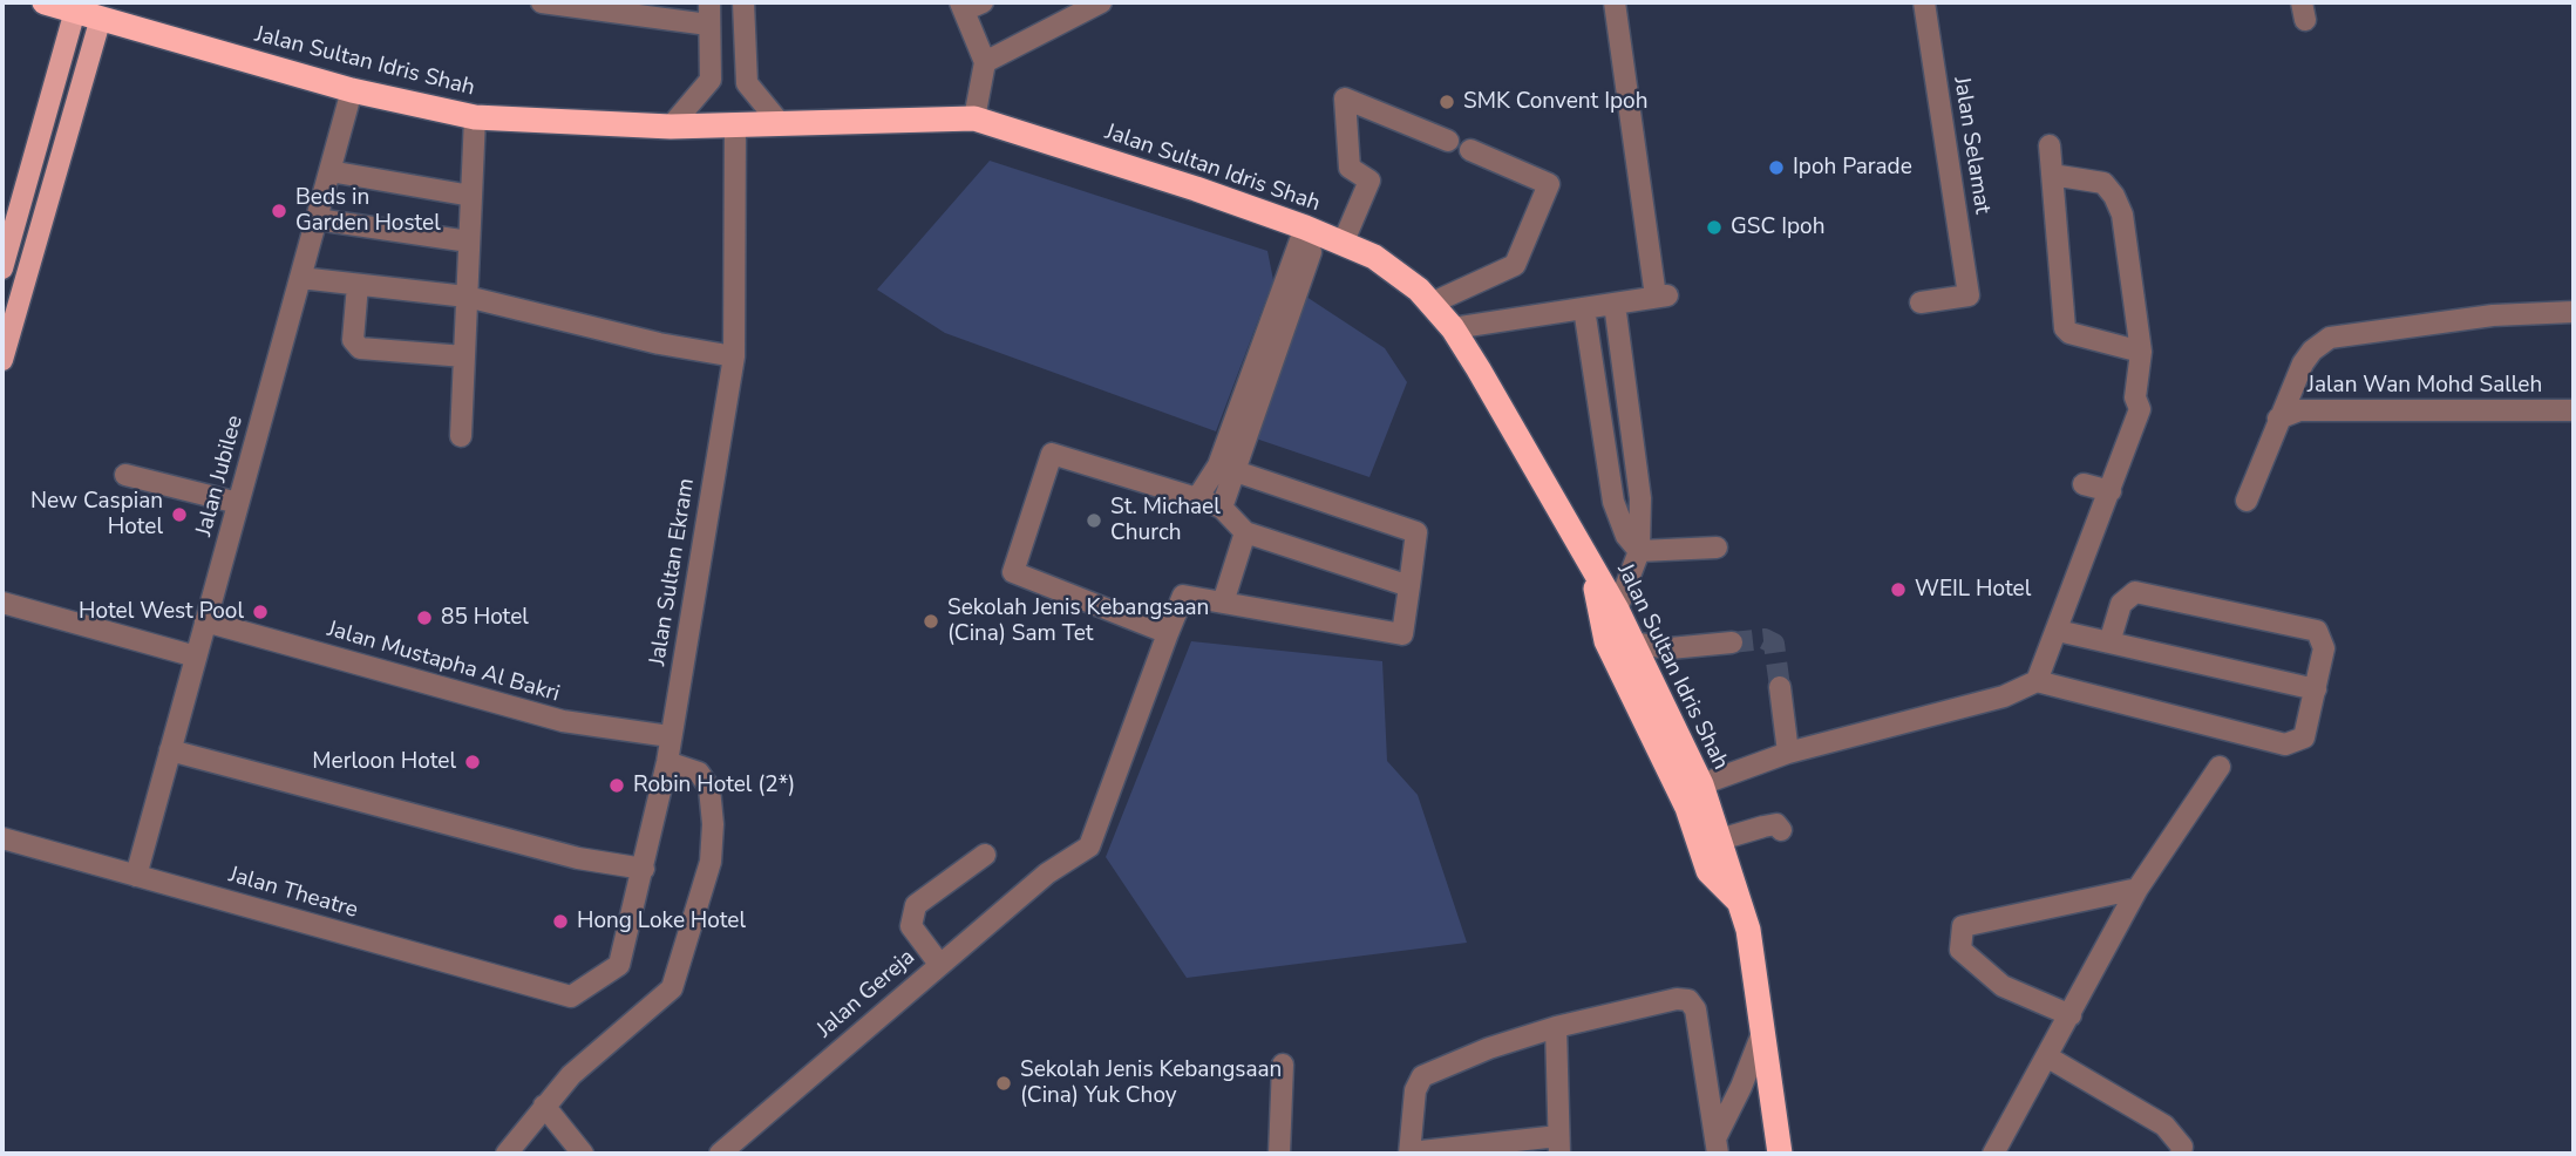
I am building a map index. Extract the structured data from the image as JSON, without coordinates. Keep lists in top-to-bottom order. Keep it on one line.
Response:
{"streets":{"highway":["Jalan Sultan Idris Shah"],"street":["Jalan Selamat","Jalan Wan Mohd Salleh","Jalan Jubilee","Jalan Sultan Ekram","Jalan Mustapha Al Bakri","Jalan Theatre","Jalan Gereja"]},"crossings":[["Jalan Sultan Idris Shah","Jalan Jubilee"],["Jalan Sultan Idris Shah","Jalan Sultan Ekram"],["Jalan Jubilee","Jalan Mustapha Al Bakri"],["Jalan Jubilee","Jalan Theatre"],["Jalan Sultan Ekram","Jalan Mustapha Al Bakri"],["Jalan Sultan Ekram","Jalan Theatre"]],"places":["SMK Convent Ipoh","Ipoh Parade","Beds in Garden Hostel","GSC Ipoh","New Caspian Hotel","St. Michael Church","WEIL Hotel","Hotel West Pool","85 Hotel","Sekolah Jenis Kebangsaan (Cina) Sam Tet","Merloon Hotel","Robin Hotel (2*)","Hong Loke Hotel","Sekolah Jenis Kebangsaan (Cina) Yuk Choy"]}
